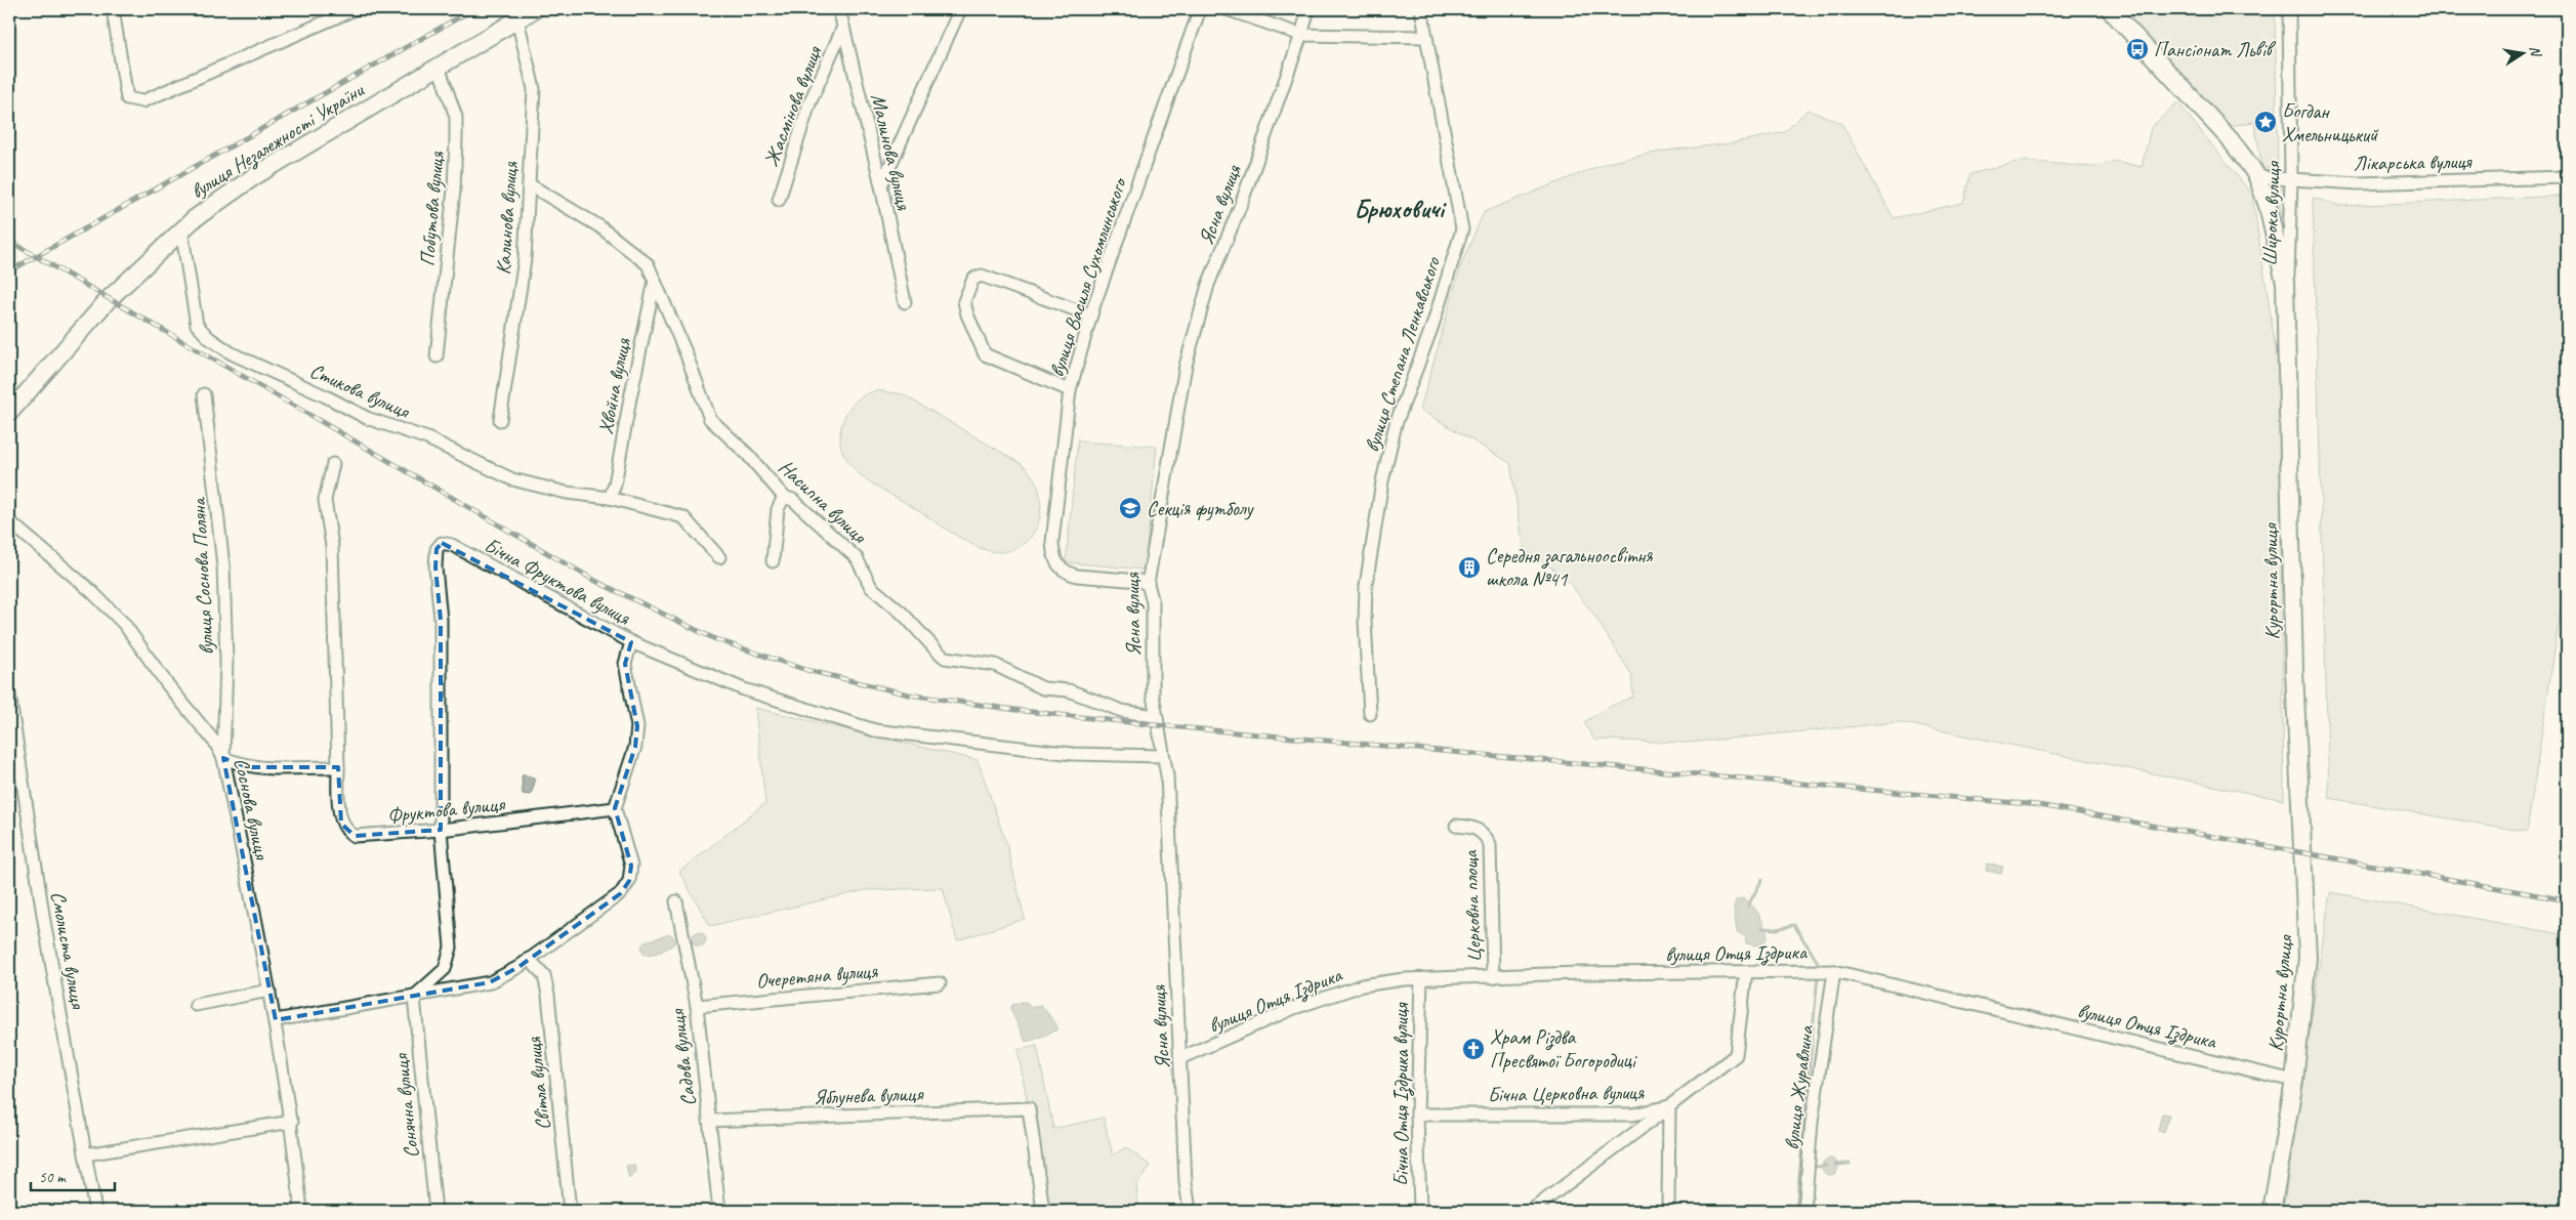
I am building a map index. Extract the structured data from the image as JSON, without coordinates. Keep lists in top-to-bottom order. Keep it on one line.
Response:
{"streets":{"main road":["вулиця Незалежності України","Курортна вулиця"],"street":["Жасмінова вулиця","Малинова вулиця","Лікарська вулиця","Ясна вулиця","Побутова вулиця","Широка вулиця","Калинова вулиця","вулиця Василя Сухомлинського","вулиця Степана Ленкавського","Хвойна вулиця","Стикова вулиця","Насипна вулиця","вулиця Соснова Поляна","Бічна Фруктова вулиця","Соснова вулиця","Фруктова вулиця","Церковна площа","Смолиста вулиця","вулиця Отця Іздрика","Очеретяна вулиця","Садова вулиця","Світла вулиця","вулиця Журавлина","Бічна Церковна вулиця","Яблунева вулиця","Бічна Отця Іздрика вулиця","Сонячна вулиця"]},"crossings":[["Жасмінова вулиця","Малинова вулиця"],["вулиця Незалежності України","Побутова вулиця"],["вулиця Незалежності України","Калинова вулиця"],["вулиця Незалежності України","Стикова вулиця"],["Лікарська вулиця","Широка вулиця"],["Лікарська вулиця","Курортна вулиця"],["Ясна вулиця","вулиця Василя Сухомлинського"],["Ясна вулиця","Насипна вулиця"],["Ясна вулиця","вулиця Отця Іздрика"],["Широка вулиця","Курортна вулиця"],["Калинова вулиця","Насипна вулиця"],["Хвойна вулиця","Стикова вулиця"],["Хвойна вулиця","Насипна вулиця"],["вулиця Соснова Поляна","Соснова вулиця"],["Бічна Фруктова вулиця","Фруктова вулиця"],["Бічна Фруктова вулиця","Сонячна вулиця"],["Курортна вулиця","вулиця Отця Іздрика"],["Церковна площа","вулиця Отця Іздрика"],["вулиця Отця Іздрика","вулиця Журавлина"],["вулиця Отця Іздрика","Бічна Церковна вулиця"],["вулиця Отця Іздрика","Бічна Отця Іздрика вулиця"],["Очеретяна вулиця","Садова вулиця"],["Садова вулиця","Яблунева вулиця"],["Бічна Церковна вулиця","Бічна Отця Іздрика вулиця"]],"districts":["Брюховичі"],"places":{"bus stop":["Пансіонат Львів"],"place":["Богдан Хмельницький"],"school or university":["Секція футболу"],"building":["Середня загальноосвітня школа №41"],"church":["Храм Різдва Пресвятої Богородиці"]},"scale_bar":"50 m","north":"right"}
